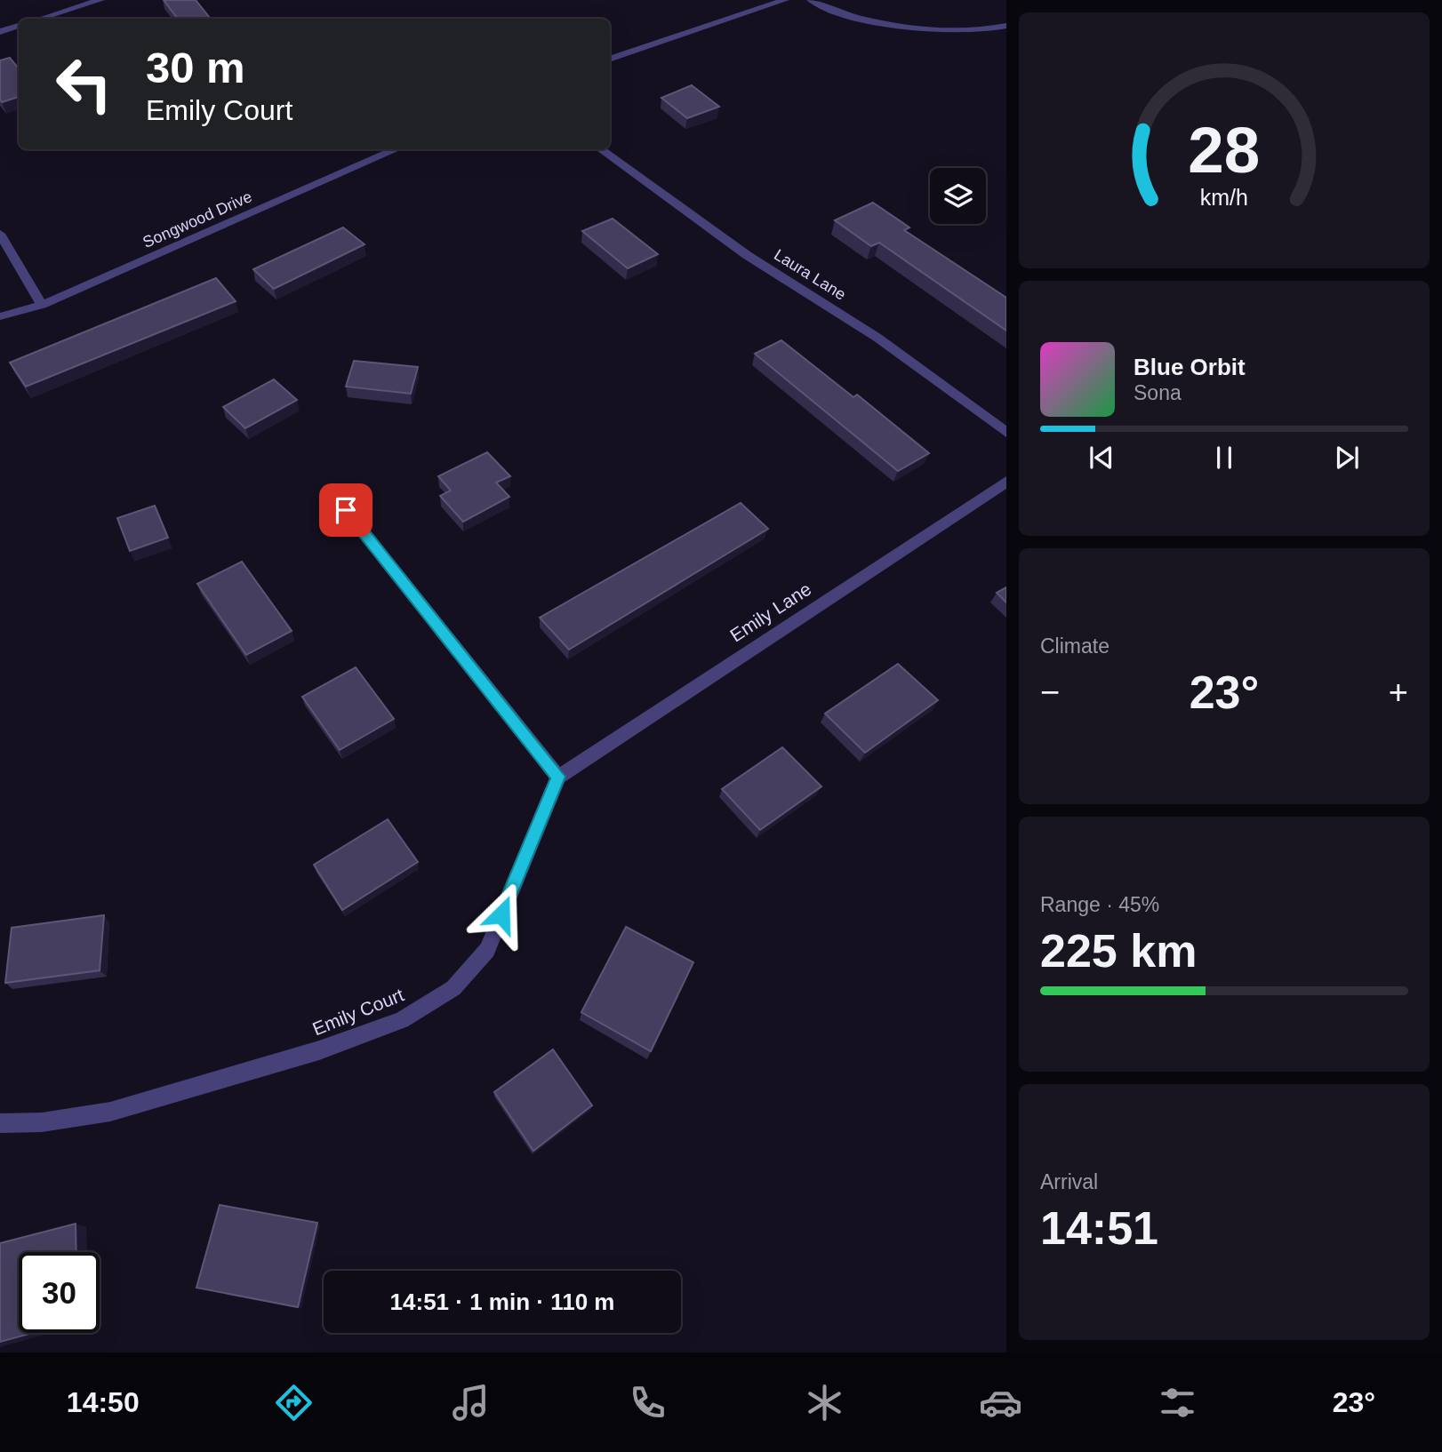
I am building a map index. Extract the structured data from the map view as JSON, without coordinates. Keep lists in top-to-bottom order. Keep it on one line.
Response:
{"streets":{"street":["Songwood Drive","Laura Lane","Emily Lane","Emily Court"]},"crossings":[["Emily Lane","Emily Court"]],"page":{"turn":["30 m","Emily Court"],"song":["Blue Orbit","Sona"],"tile":["Climate",["Range · 45%","225 km"],["Arrival","14:51"]],"heat":["−","23°","+"],"limit":"30","trip":"14:51 · 1 min · 110 m","tabs":["14:50","23°"],"gauge":["28","km/h"]}}
